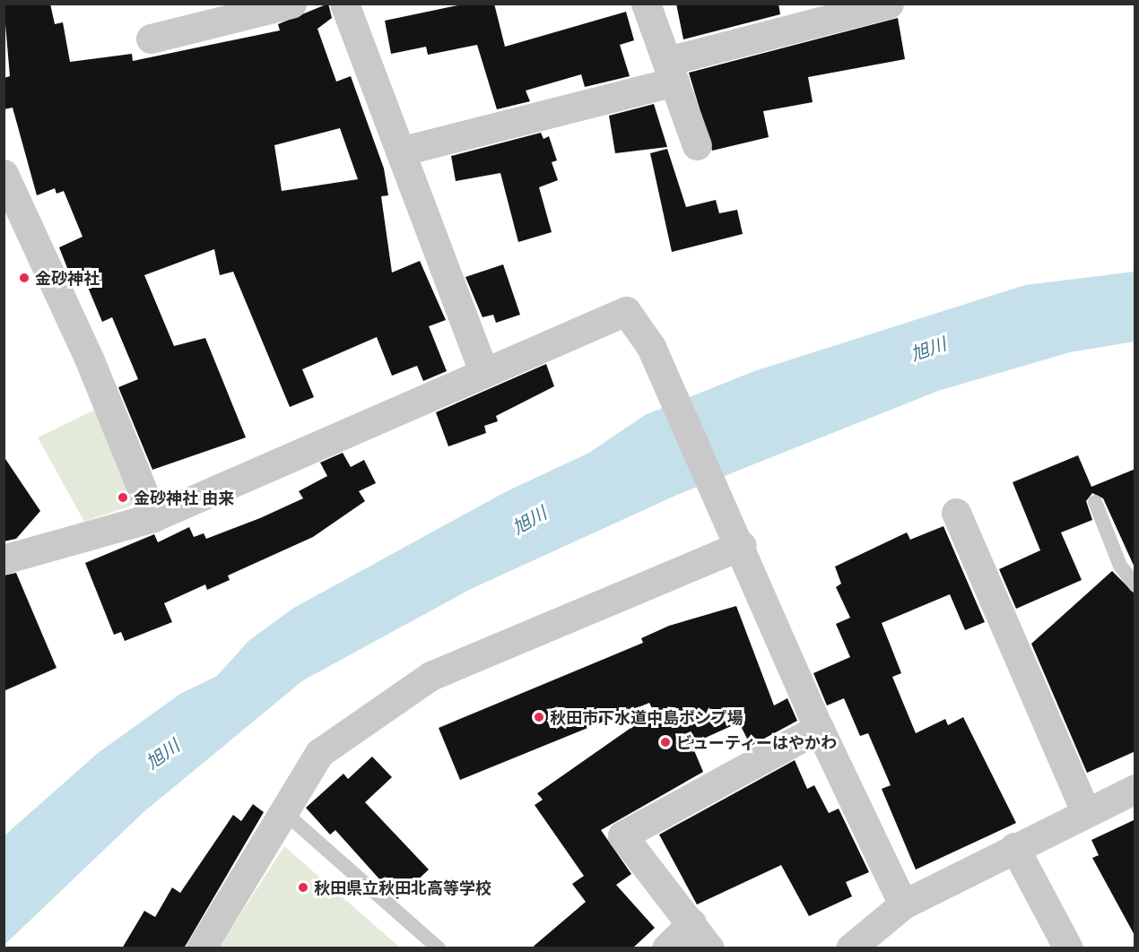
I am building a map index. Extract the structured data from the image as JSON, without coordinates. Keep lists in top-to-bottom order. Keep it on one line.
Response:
{"water":["旭川"],"places":["金砂神社","金砂神社 由来","秋田市下水道中島ポンプ場","ビューティーはやかわ","秋田県立秋田北高等学校"]}
